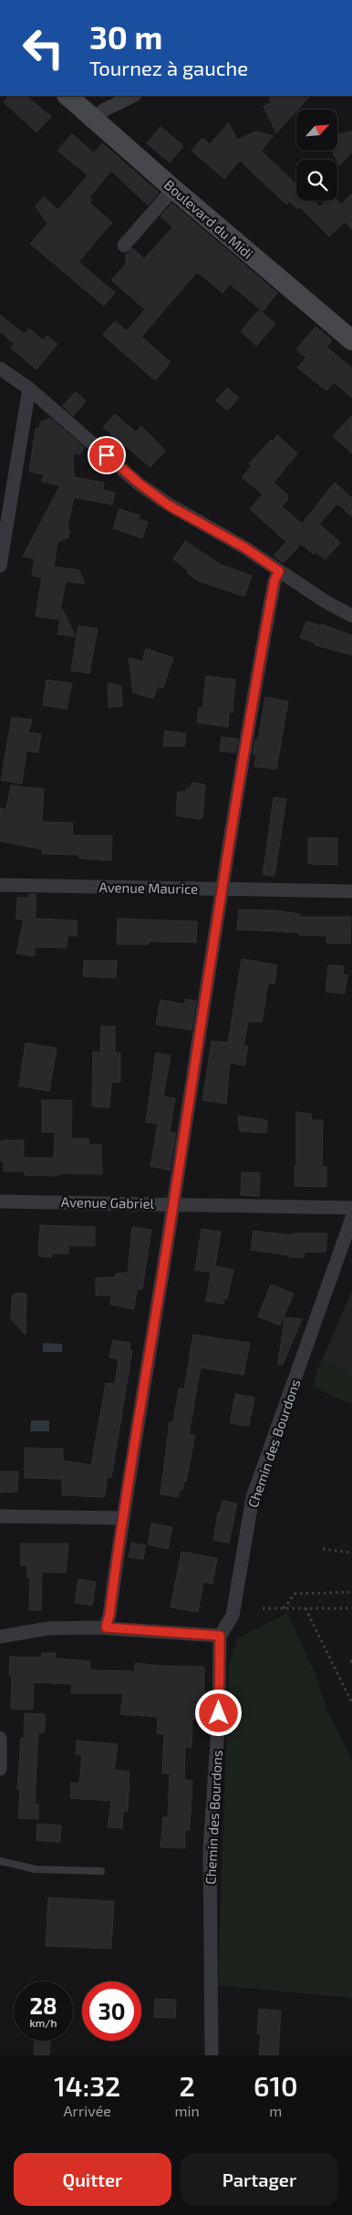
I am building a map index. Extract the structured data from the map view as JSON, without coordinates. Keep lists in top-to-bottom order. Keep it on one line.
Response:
{"streets":{"street":["Boulevard du Midi","Avenue Maurice","Avenue Gabriel","Chemin des Bourdons"]},"north":"top right","page":{"turn":["30 m","Tournez à gauche"],"speed":"28 km/h","limit":"30","eta":["14:32","Arrivée","2","min","610","m"],"buttons":["Quitter","Partager"]}}
